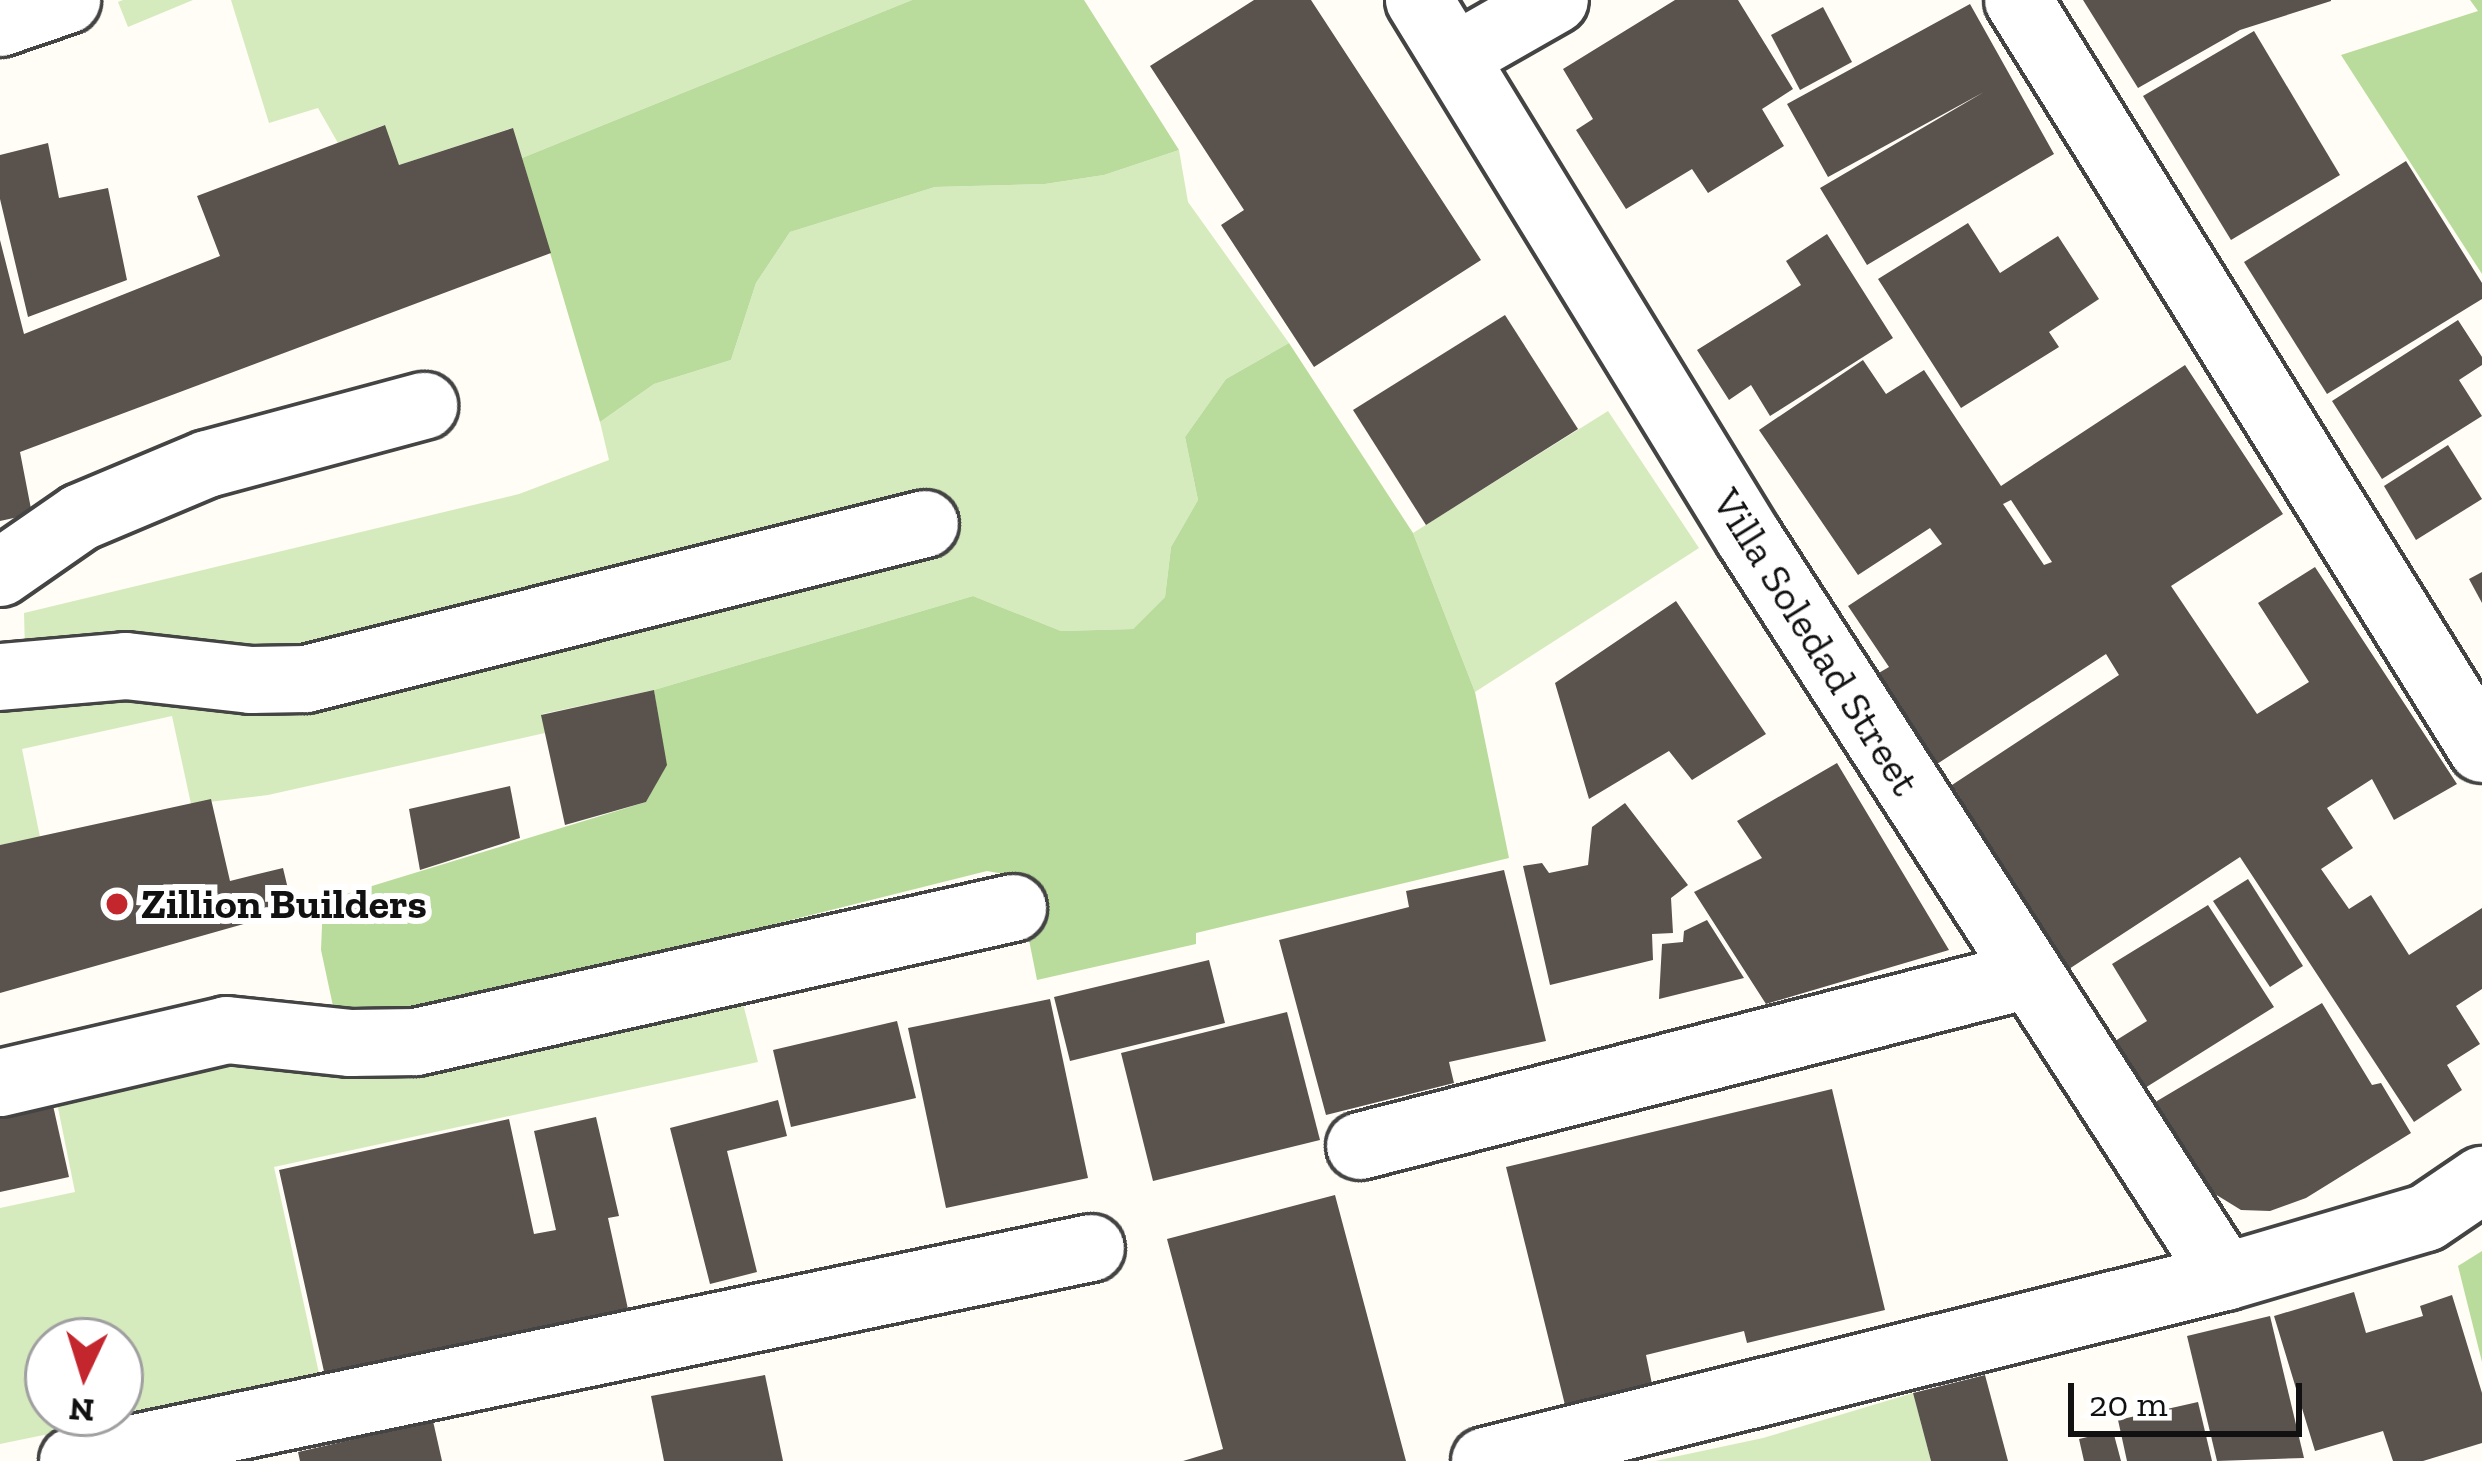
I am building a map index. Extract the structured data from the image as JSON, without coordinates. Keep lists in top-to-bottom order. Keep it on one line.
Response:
{"streets":{"street":["Villa Soledad Street"]},"places":["Zillion Builders"],"scale_bar":"20 m","north":"bottom"}
